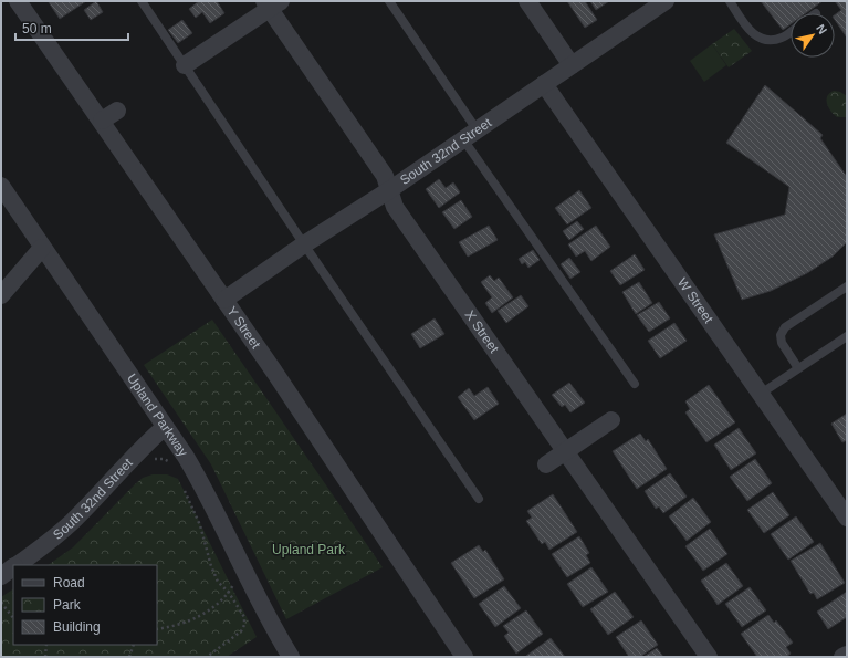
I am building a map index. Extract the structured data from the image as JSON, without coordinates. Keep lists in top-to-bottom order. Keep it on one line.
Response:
{"streets":{"street":["South 32nd Street","W Street","Y Street","X Street","Upland Parkway"]},"crossings":[["South 32nd Street","W Street"],["South 32nd Street","Y Street"],["South 32nd Street","X Street"],["South 32nd Street","Upland Parkway"]],"parks":["Upland Park"],"legend":["Road","Park","Building"],"scale_bar":"50 m","north":"top right"}
